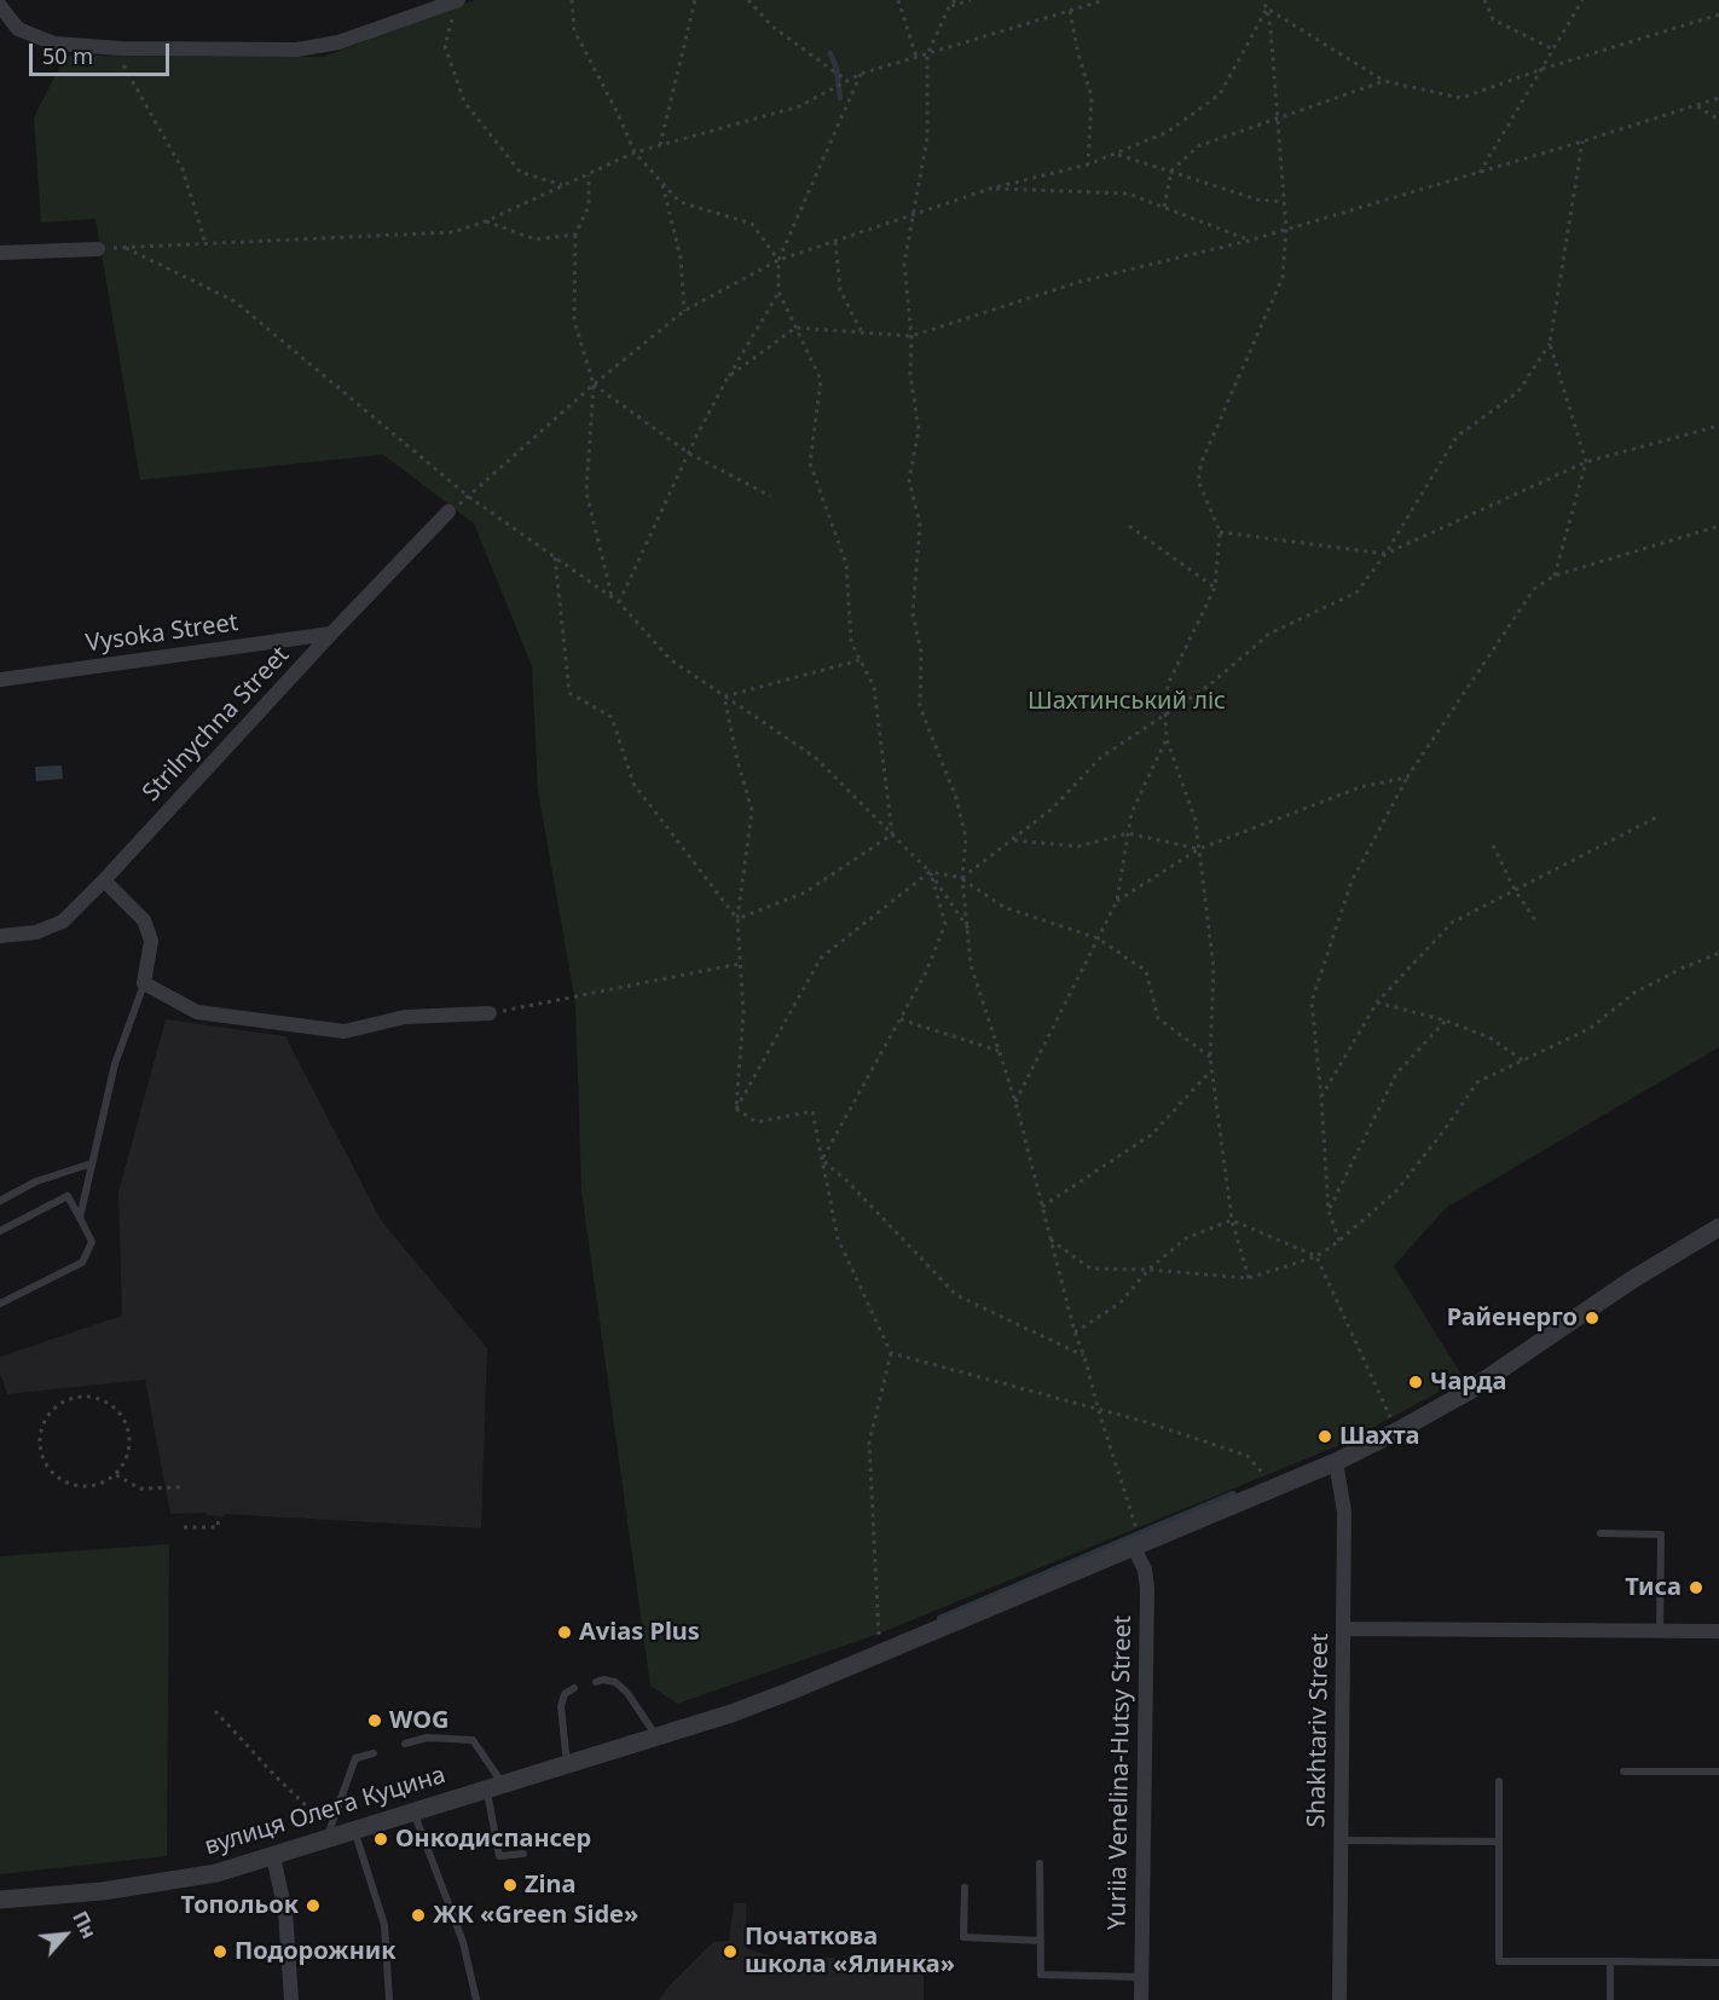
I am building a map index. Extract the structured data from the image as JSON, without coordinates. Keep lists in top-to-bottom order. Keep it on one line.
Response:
{"streets":{"street":["Vysoka Street","Strilnychna Street","Shakhtariv Street","Yuriia Venelina-Hutsy Street","вулиця Олега Куцина"]},"crossings":[["Vysoka Street","Strilnychna Street"],["Shakhtariv Street","вулиця Олега Куцина"],["Yuriia Venelina-Hutsy Street","вулиця Олега Куцина"]],"parks":["Шахтинський ліс"],"places":["Райенерго","Чарда","Шахта","Тиса","Avias Plus","WOG","Онкодиспансер","Zina","Топольок","ЖК «Green Side»","Подорожник","Початкова школа «Ялинка»"],"scale_bar":"50 m","north":"top right"}
